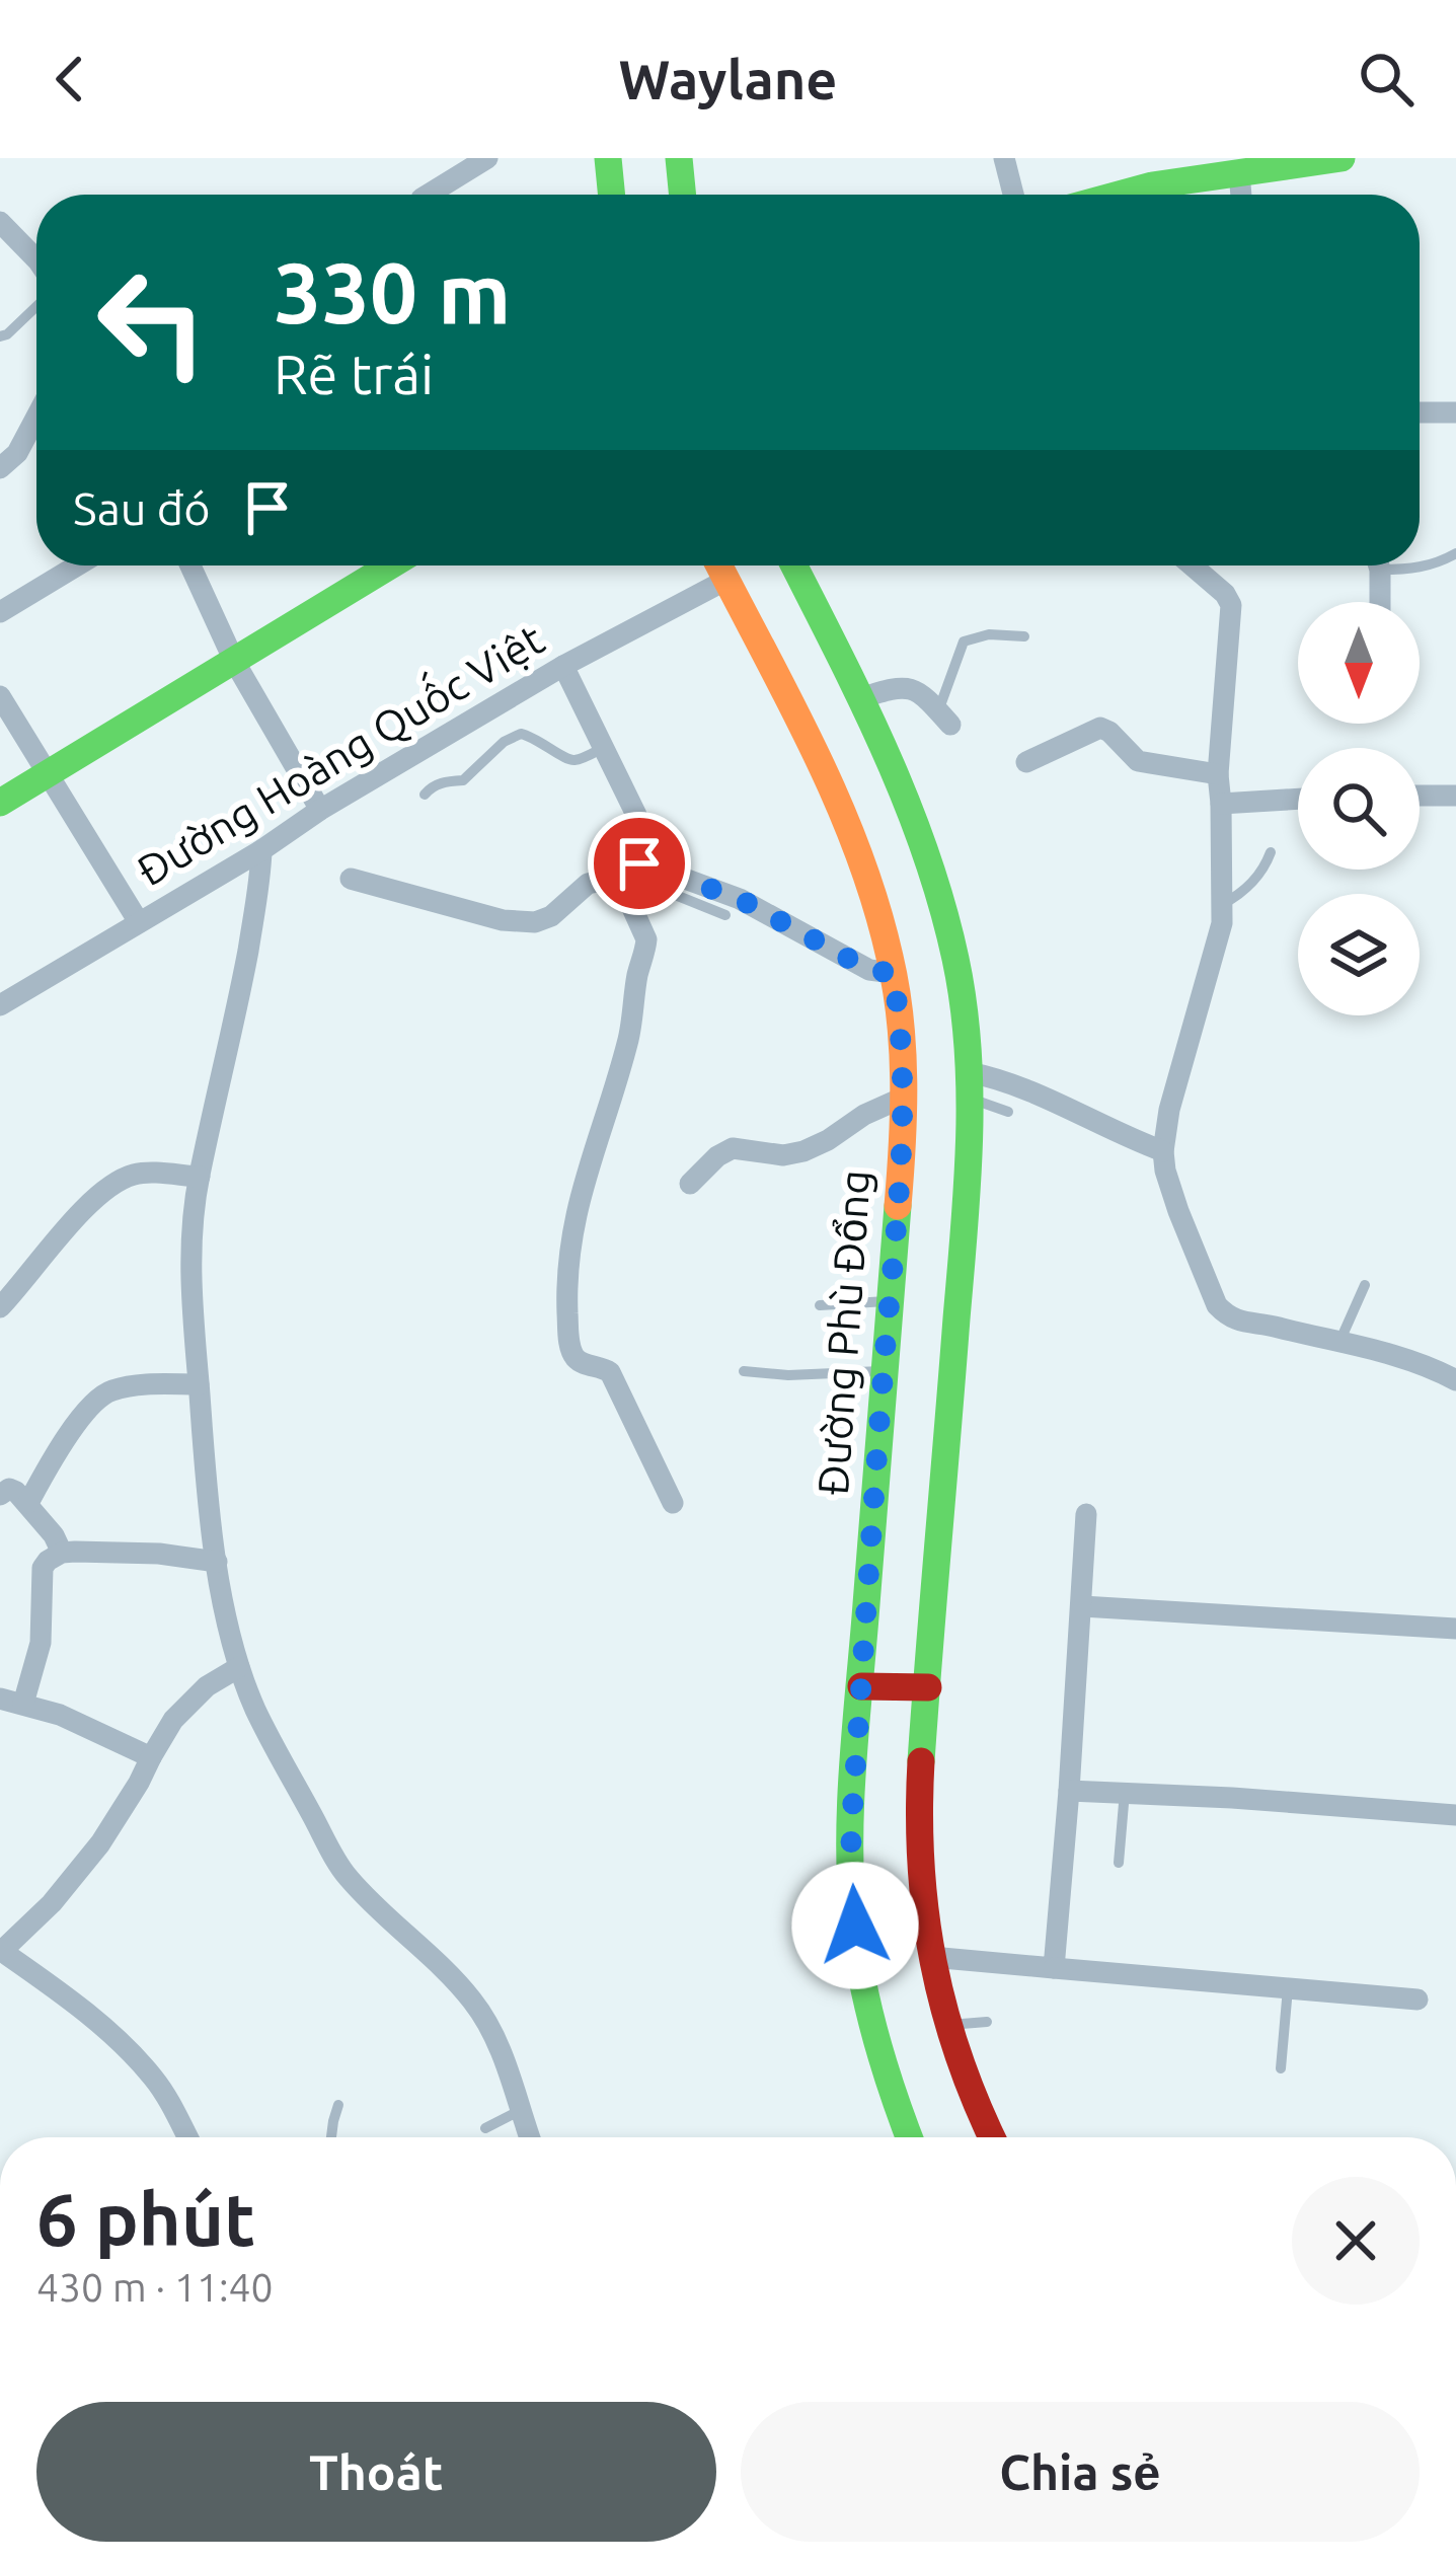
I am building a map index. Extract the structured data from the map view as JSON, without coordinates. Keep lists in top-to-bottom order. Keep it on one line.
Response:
{"streets":{"main road":["Đường Phù Đổng"],"street":["Đường Hoàng Quốc Việt"]},"crossings":[["Đường Hoàng Quốc Việt","Đường Phù Đổng"]],"north":"bottom","page":{"header":"Waylane","turn":["330 m","Rẽ trái"],"then":"Sau đó","heading":["6 phút","430 m · 11:40"],"buttons":["Thoát","Chia sẻ"]}}
